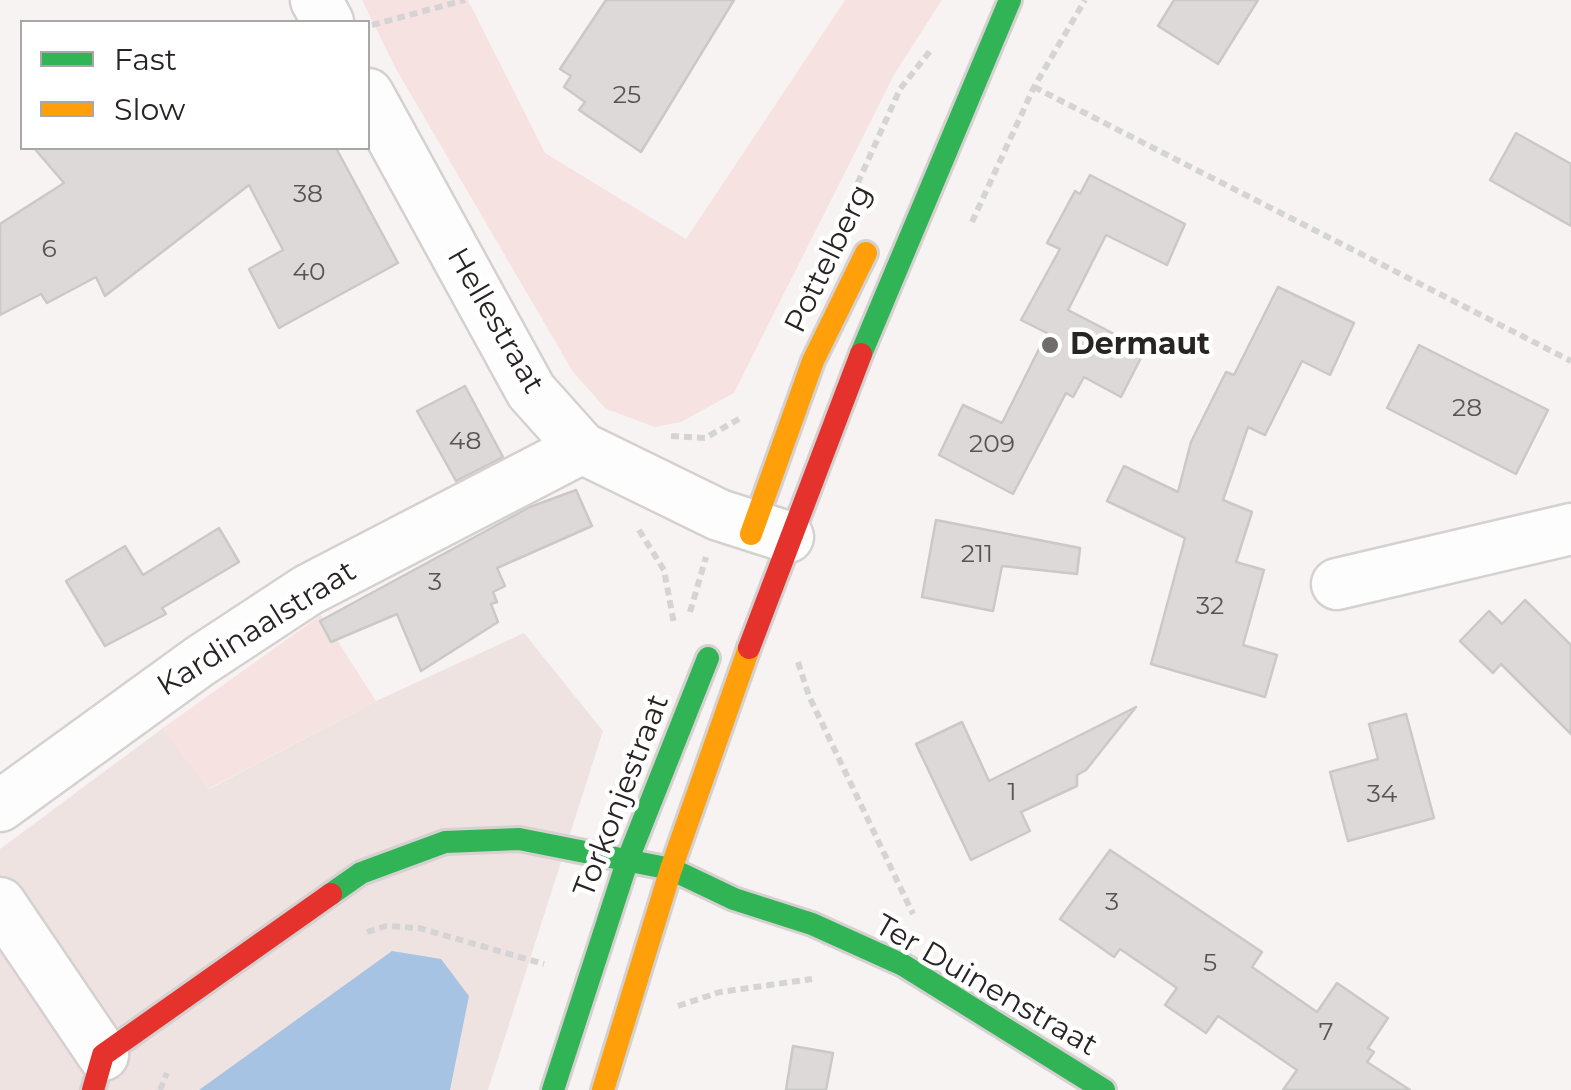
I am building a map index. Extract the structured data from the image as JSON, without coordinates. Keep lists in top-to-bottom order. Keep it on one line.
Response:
{"streets":{"main road":["Pottelberg","Torkonjestraat","Ter Duinenstraat"],"street":["Hellestraat","Kardinaalstraat"]},"crossings":[["Pottelberg","Hellestraat"],["Hellestraat","Kardinaalstraat"],["Torkonjestraat","Ter Duinenstraat"]],"places":["Dermaut"],"house_numbers":["25","38","6","40","28","48","209","211","3","32","1","34","3","5","7"],"legend":["Fast","Slow"]}
